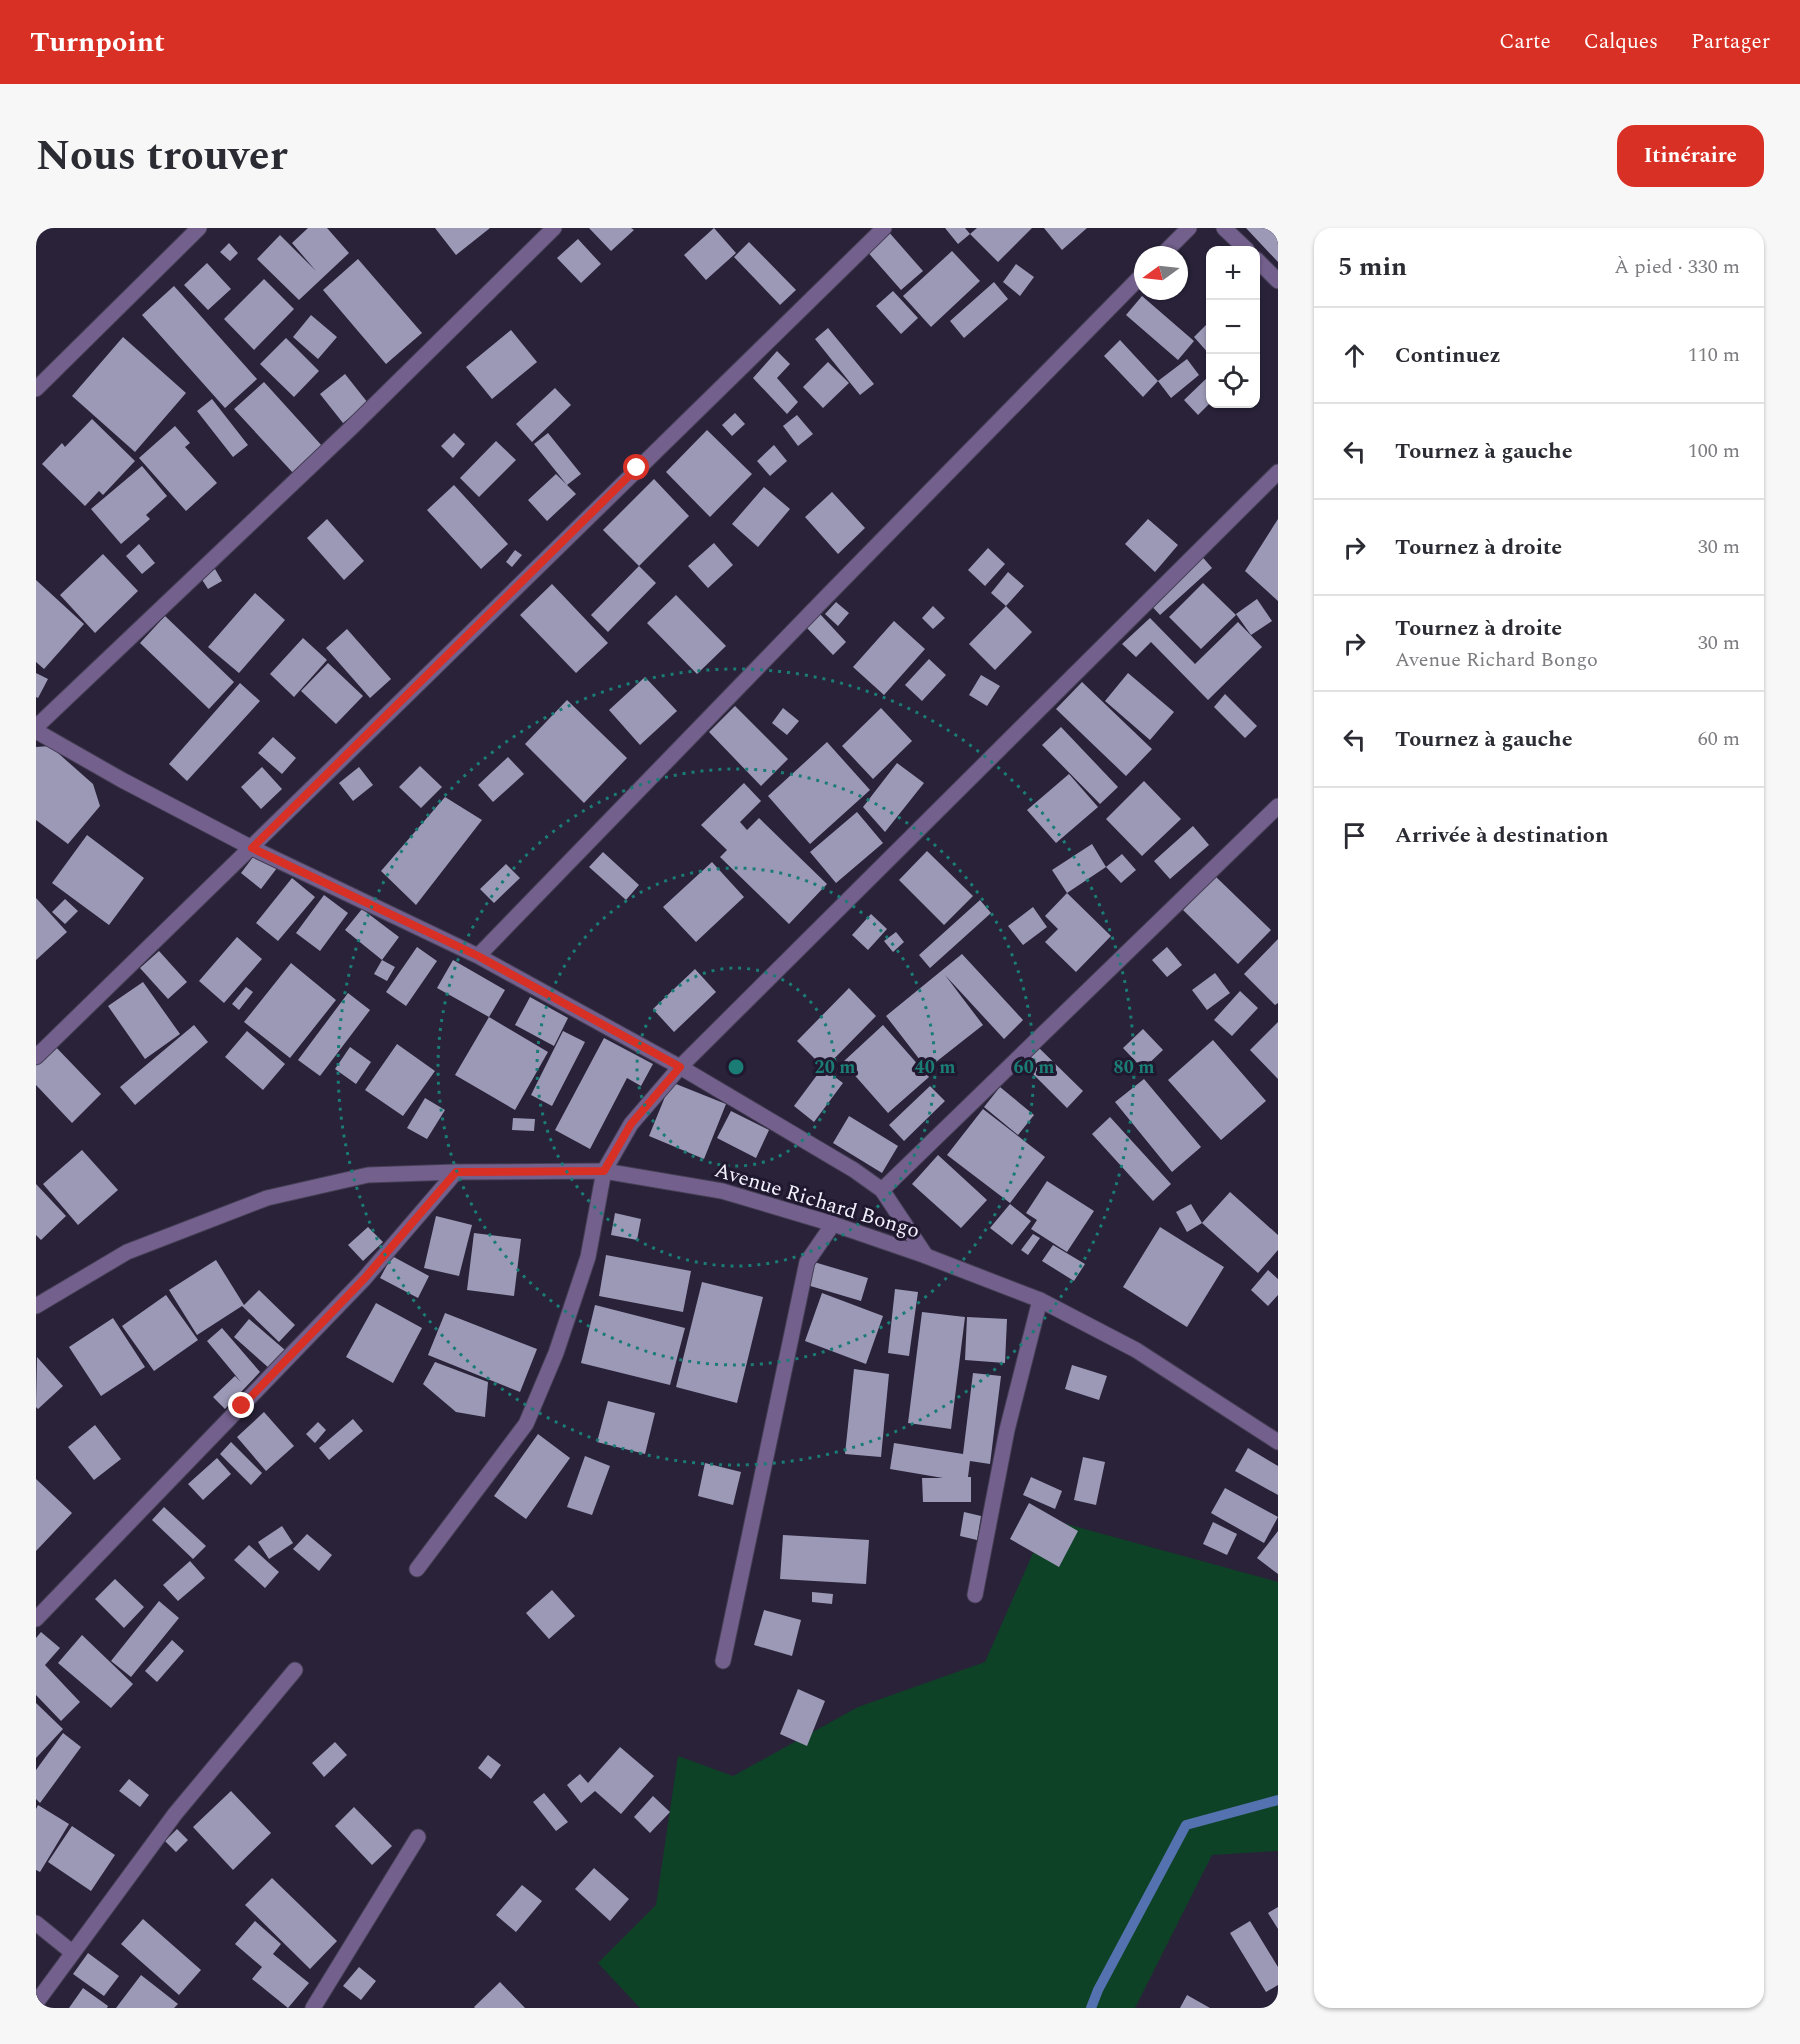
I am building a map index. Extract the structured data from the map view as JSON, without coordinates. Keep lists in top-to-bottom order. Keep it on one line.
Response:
{"streets":{"street":["Avenue Richard Bongo"]},"north":"left","page":{"header":"Turnpoint","nav":["Carte","Calques","Partager"],"title":"Nous trouver","buttons":"Itinéraire","heading":["5 min","À pied · 330 m"],"map_buttons":["+","−"],"list":[["Continuez","110 m"],["Tournez à gauche","100 m"],["Tournez à droite","30 m"],["Tournez à droite","Avenue Richard Bongo","30 m"],["Tournez à gauche","60 m"],"Arrivée à destination"]},"rings":["20 m","40 m","60 m","80 m"]}
